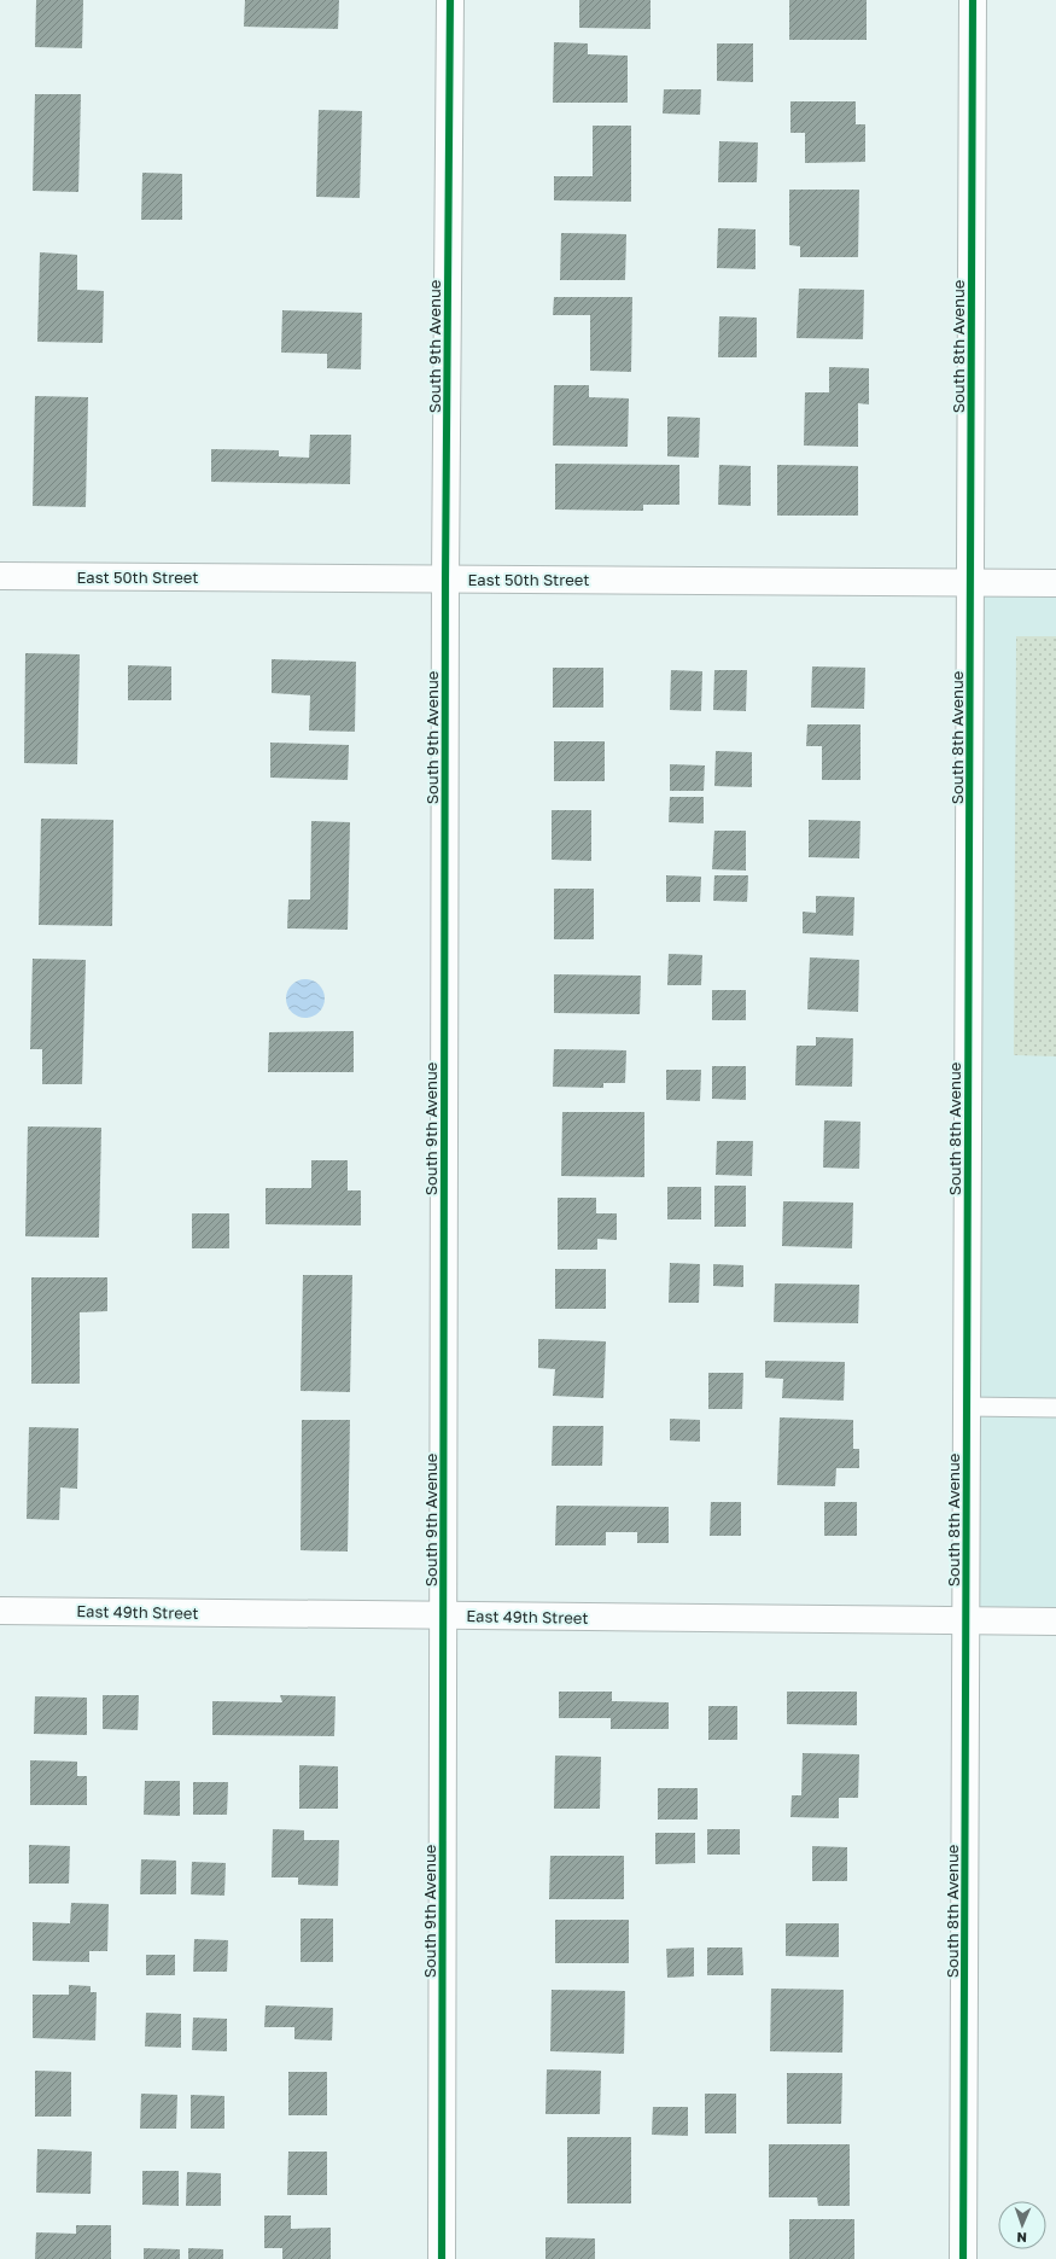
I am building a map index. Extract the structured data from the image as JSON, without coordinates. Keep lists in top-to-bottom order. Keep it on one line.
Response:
{"streets":{"street":["South 9th Avenue","South 8th Avenue","East 50th Street","East 49th Street"]},"crossings":[["South 9th Avenue","East 50th Street"],["South 9th Avenue","East 49th Street"],["South 8th Avenue","East 50th Street"],["South 8th Avenue","East 49th Street"]],"north":"bottom"}
